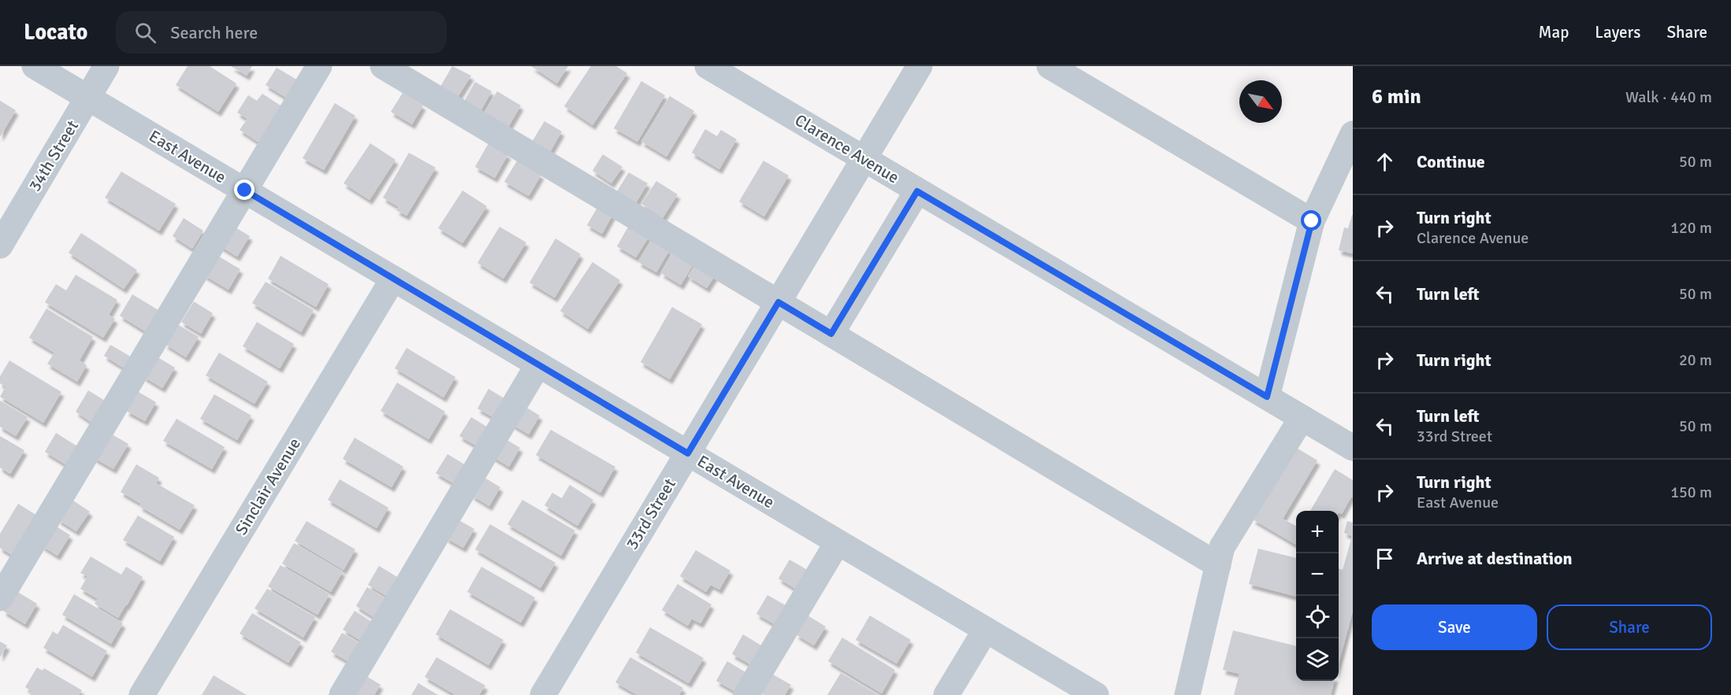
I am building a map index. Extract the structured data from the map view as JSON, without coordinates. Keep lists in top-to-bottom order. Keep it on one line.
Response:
{"streets":{"street":["Clarence Avenue","34th Street","East Avenue","Sinclair Avenue","33rd Street"]},"crossings":[["Clarence Avenue","33rd Street"],["34th Street","East Avenue"],["East Avenue","Sinclair Avenue"],["East Avenue","33rd Street"]],"north":"bottom right","page":{"header":"Locato","search":"Search here","nav":["Map","Layers","Share"],"heading":["6 min","Walk · 440 m"],"list":[["Continue","50 m"],["Turn right","Clarence Avenue","120 m"],["Turn left","50 m"],["Turn right","20 m"],["Turn left","33rd Street","50 m"],["Turn right","East Avenue","150 m"],"Arrive at destination"],"map_buttons":["+","−"],"buttons":["Save","Share"]}}
